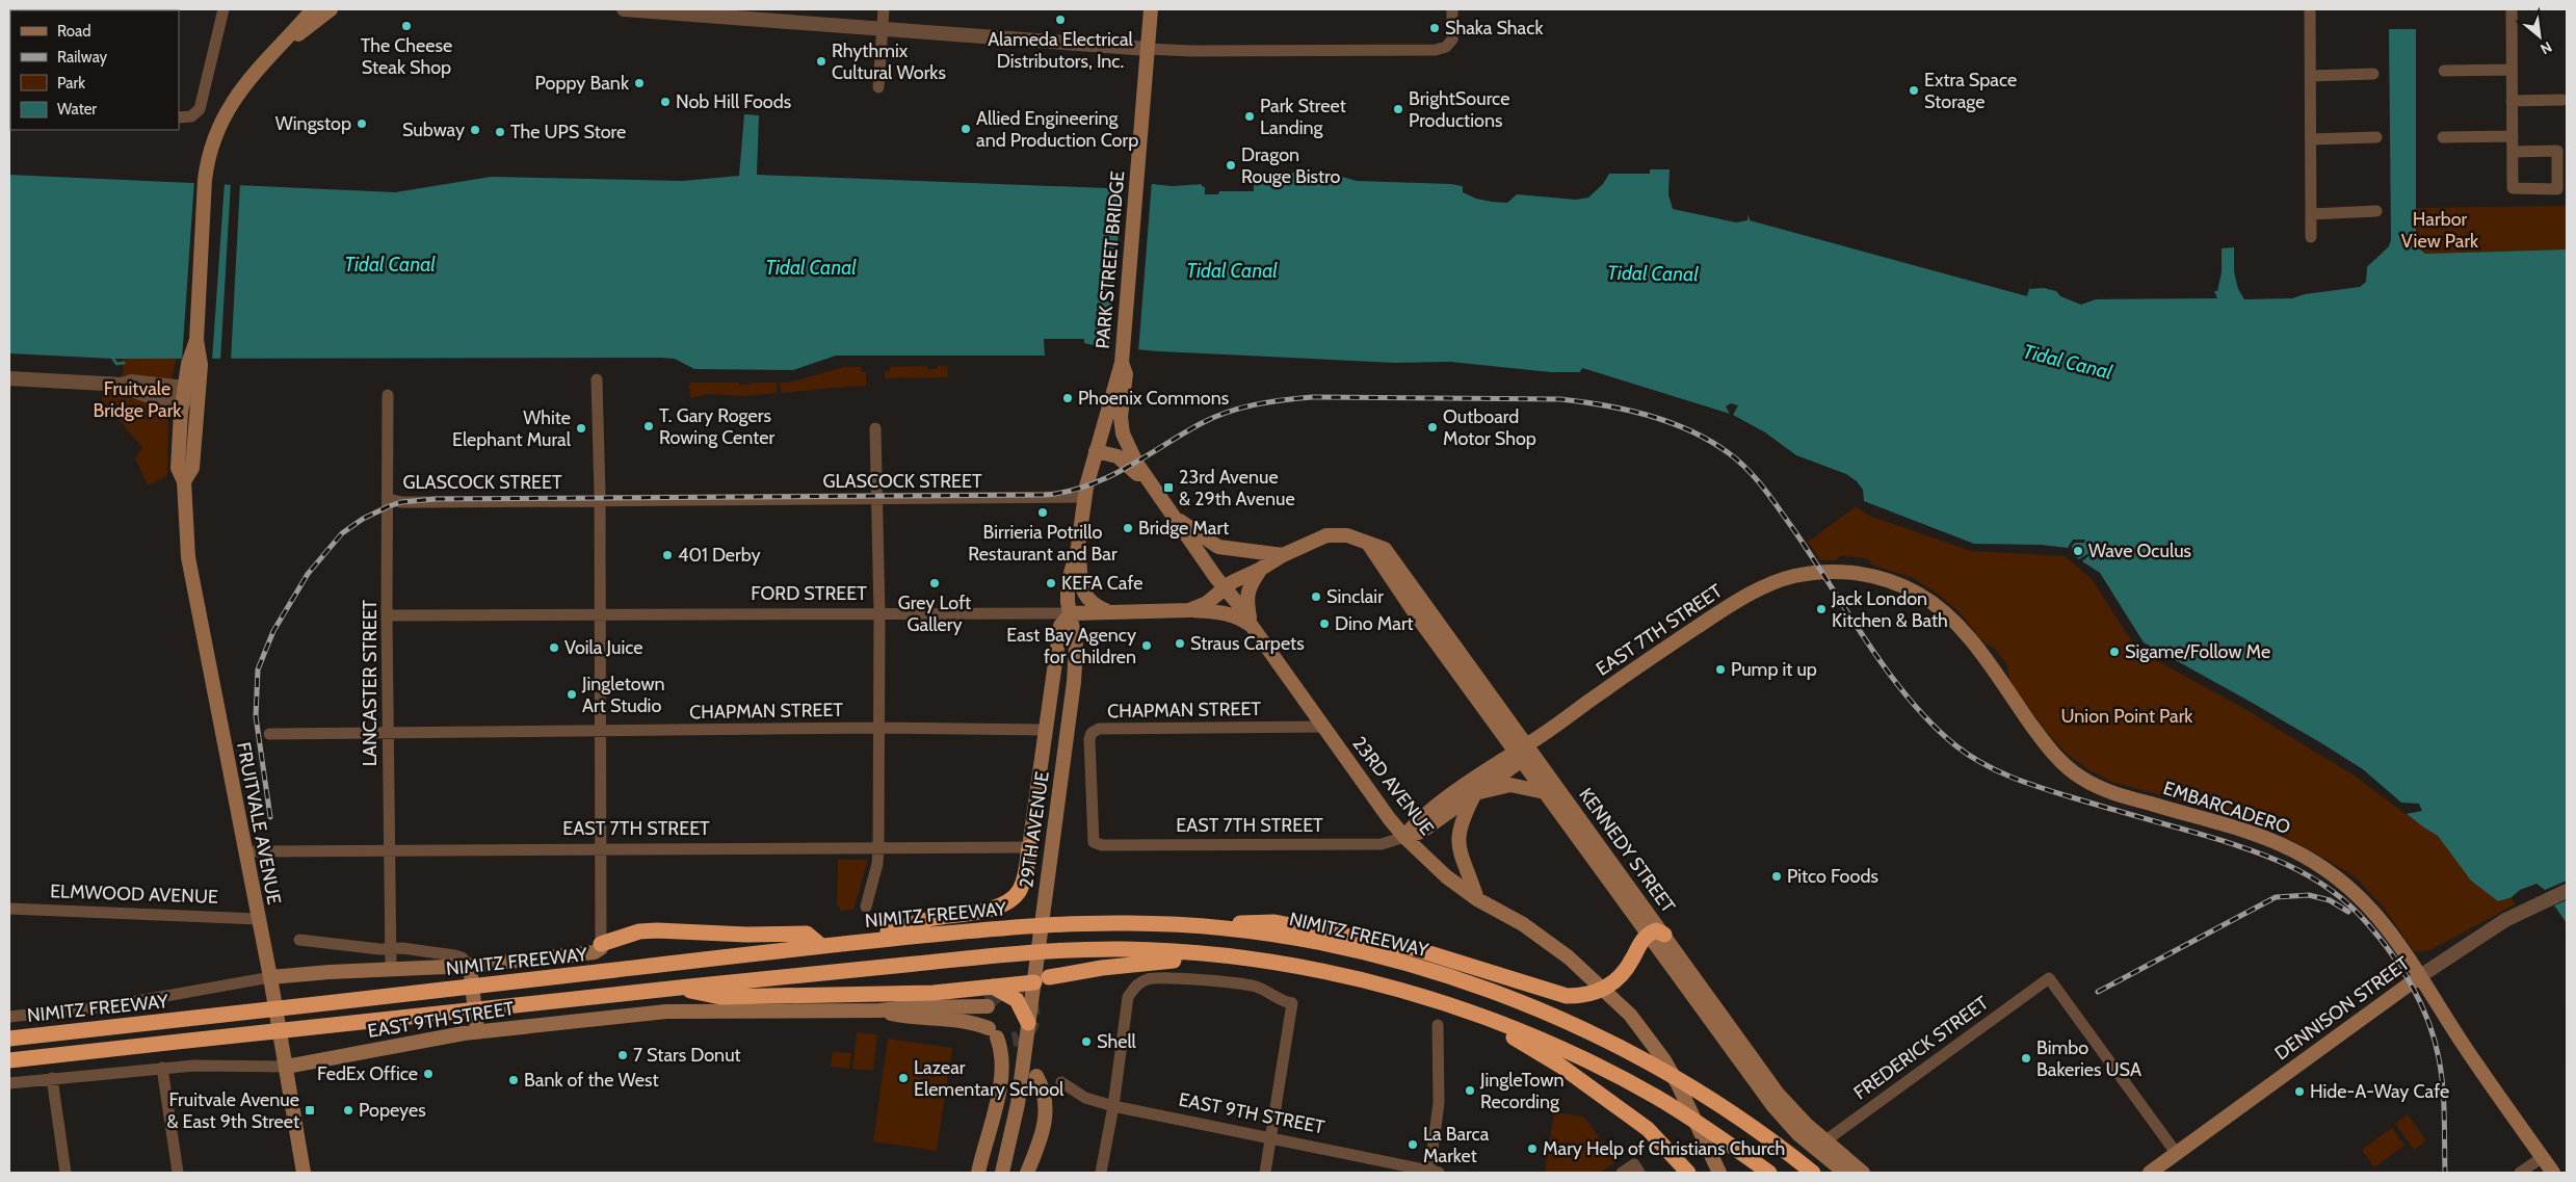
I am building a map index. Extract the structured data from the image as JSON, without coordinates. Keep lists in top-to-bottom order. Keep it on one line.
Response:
{"streets":{"highway":["NIMITZ FREEWAY"],"main road":["PARK STREET BRIDGE","FORD STREET","EAST 7TH STREET","23RD AVENUE","EMBARCADERO","FRUITVALE AVENUE","29TH AVENUE","KENNEDY STREET","DENNISON STREET","EAST 9TH STREET"],"street":["GLASCOCK STREET","LANCASTER STREET","CHAPMAN STREET","ELMWOOD AVENUE","FREDERICK STREET"]},"crossings":[["PARK STREET BRIDGE","23RD AVENUE"],["PARK STREET BRIDGE","29TH AVENUE"],["GLASCOCK STREET","LANCASTER STREET"],["GLASCOCK STREET","29TH AVENUE"],["FORD STREET","LANCASTER STREET"],["FORD STREET","23RD AVENUE"],["FORD STREET","29TH AVENUE"],["FORD STREET","KENNEDY STREET"],["EAST 7TH STREET","LANCASTER STREET"],["EAST 7TH STREET","CHAPMAN STREET"],["EAST 7TH STREET","23RD AVENUE"],["EAST 7TH STREET","EMBARCADERO"],["EAST 7TH STREET","FRUITVALE AVENUE"],["EAST 7TH STREET","29TH AVENUE"],["EAST 7TH STREET","KENNEDY STREET"],["LANCASTER STREET","CHAPMAN STREET"],["CHAPMAN STREET","23RD AVENUE"],["CHAPMAN STREET","29TH AVENUE"],["23RD AVENUE","29TH AVENUE"],["23RD AVENUE","KENNEDY STREET"],["EMBARCADERO","DENNISON STREET"],["FRUITVALE AVENUE","ELMWOOD AVENUE"],["FRUITVALE AVENUE","EAST 9TH STREET"],["KENNEDY STREET","FREDERICK STREET"],["DENNISON STREET","FREDERICK STREET"]],"water":["Tidal Canal"],"parks":["Harbor View Park","Fruitvale Bridge Park","Union Point Park"],"places":{"other":["Alameda Electrical Distributors, Inc.","The Cheese Steak Shop","Shaka Shack","Rhythmix Cultural Works","Poppy Bank","Extra Space Storage","Nob Hill Foods","BrightSource Productions","Park Street Landing","Wingstop","Allied Engineering and Production Corp","Subway","The UPS Store","Dragon Rouge Bistro","Phoenix Commons","T. Gary Rogers Rowing Center","Outboard Motor Shop","White Elephant Mural","Birrieria Potrillo Restaurant and Bar","Bridge Mart","Wave Oculus","401 Derby","Grey Loft Gallery","KEFA Cafe","Sinclair","Jack London Kitchen & Bath","Dino Mart","Straus Carpets","East Bay Agency for Children","Voila Juice","Sigame/Follow Me","Pump it up","Jingletown Art Studio","Pitco Foods","Shell","7 Stars Donut","Bimbo Bakeries USA","FedEx Office","Lazear Elementary School","Bank of the West","JingleTown Recording","Hide-A-Way Cafe","Popeyes","La Barca Market","Mary Help of Christians Church"],"transit":["23rd Avenue & 29th Avenue","Fruitvale Avenue & East 9th Street"]},"legend":["Road","Railway","Park","Water"],"north":"bottom right"}
